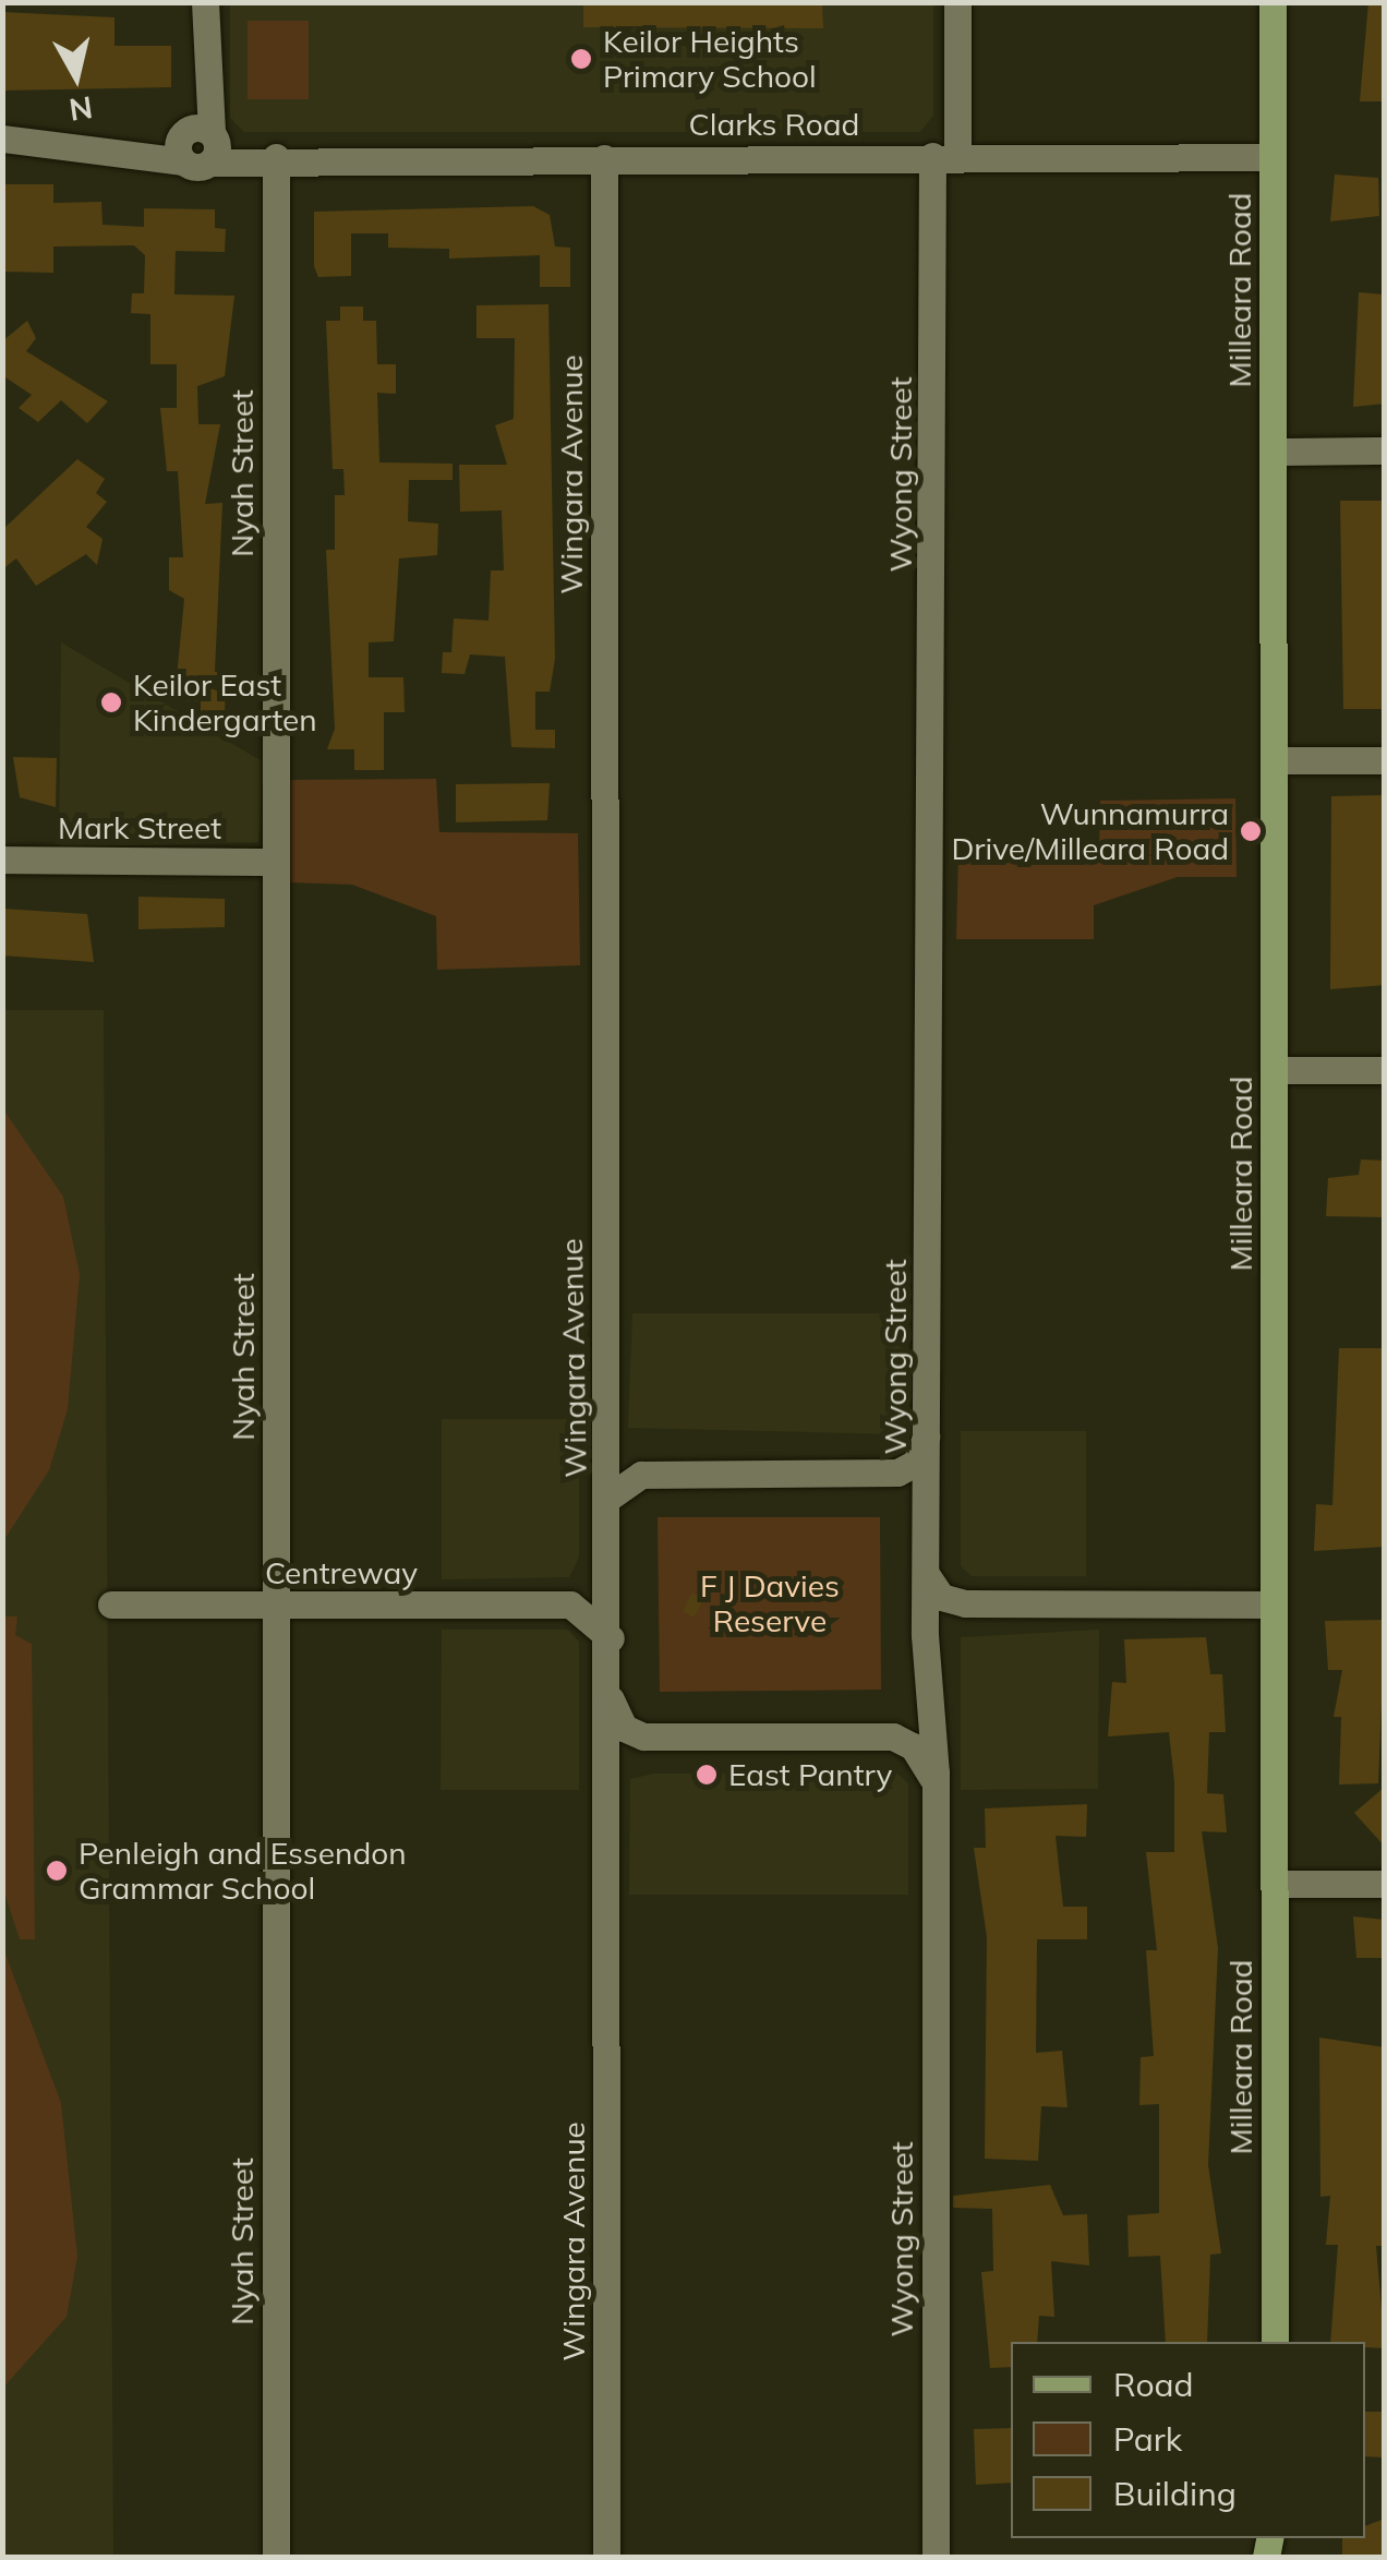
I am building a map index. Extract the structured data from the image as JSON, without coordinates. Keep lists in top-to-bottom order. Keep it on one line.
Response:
{"streets":{"main road":["Milleara Road"],"street":["Clarks Road","Nyah Street","Wingara Avenue","Wyong Street","Mark Street","Centreway"]},"crossings":[["Clarks Road","Milleara Road"],["Clarks Road","Nyah Street"],["Clarks Road","Wingara Avenue"],["Clarks Road","Wyong Street"],["Nyah Street","Mark Street"],["Nyah Street","Centreway"],["Wingara Avenue","Wyong Street"]],"parks":["F J Davies Reserve"],"places":["Keilor Heights Primary School","Keilor East Kindergarten","Wunnamurra Drive/Milleara Road","East Pantry","Penleigh and Essendon Grammar School"],"legend":["Road","Park","Building"],"north":"bottom"}
